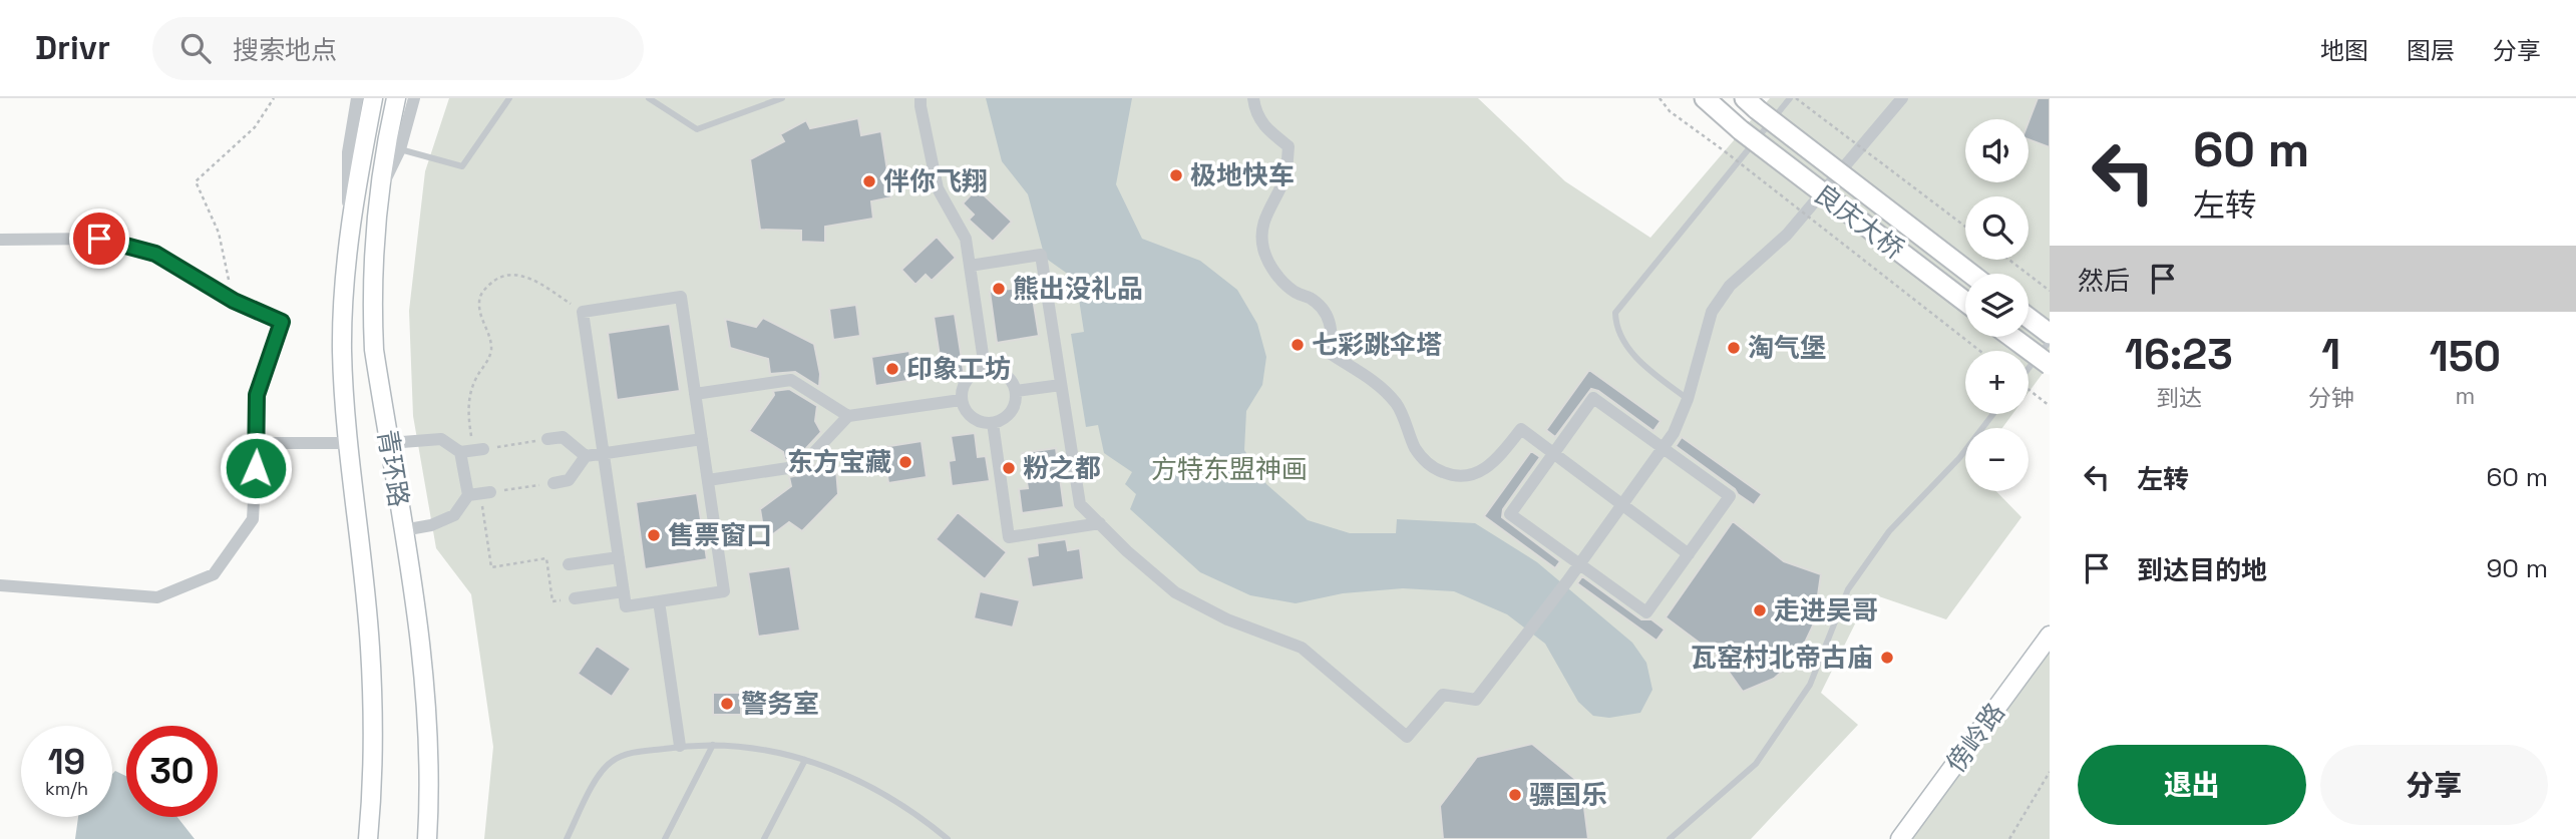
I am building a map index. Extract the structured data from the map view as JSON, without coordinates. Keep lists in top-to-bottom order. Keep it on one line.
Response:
{"streets":{"main road":["良庆大桥","青环路","傍岭路"]},"parks":["方特东盟神画"],"places":["极地快车","伴你飞翔","熊出没礼品","七彩跳伞塔","淘气堡","印象工坊","东方宝藏","粉之都","售票窗口","走进吴哥","瓦窑村北帝古庙","警务室","骠国乐"],"page":{"header":"Drivr","search":"搜索地点","nav":["地图","图层","分享"],"turn":["60 m","左转"],"map_buttons":["+","−"],"then":"然后","eta":["16:23","到达","1","分钟","150","m"],"list":[{"name":"左转","value":"60 m"},{"name":"到达目的地","value":"90 m"}],"speed":"19 km/h","limit":"30","buttons":["退出","分享"]}}
